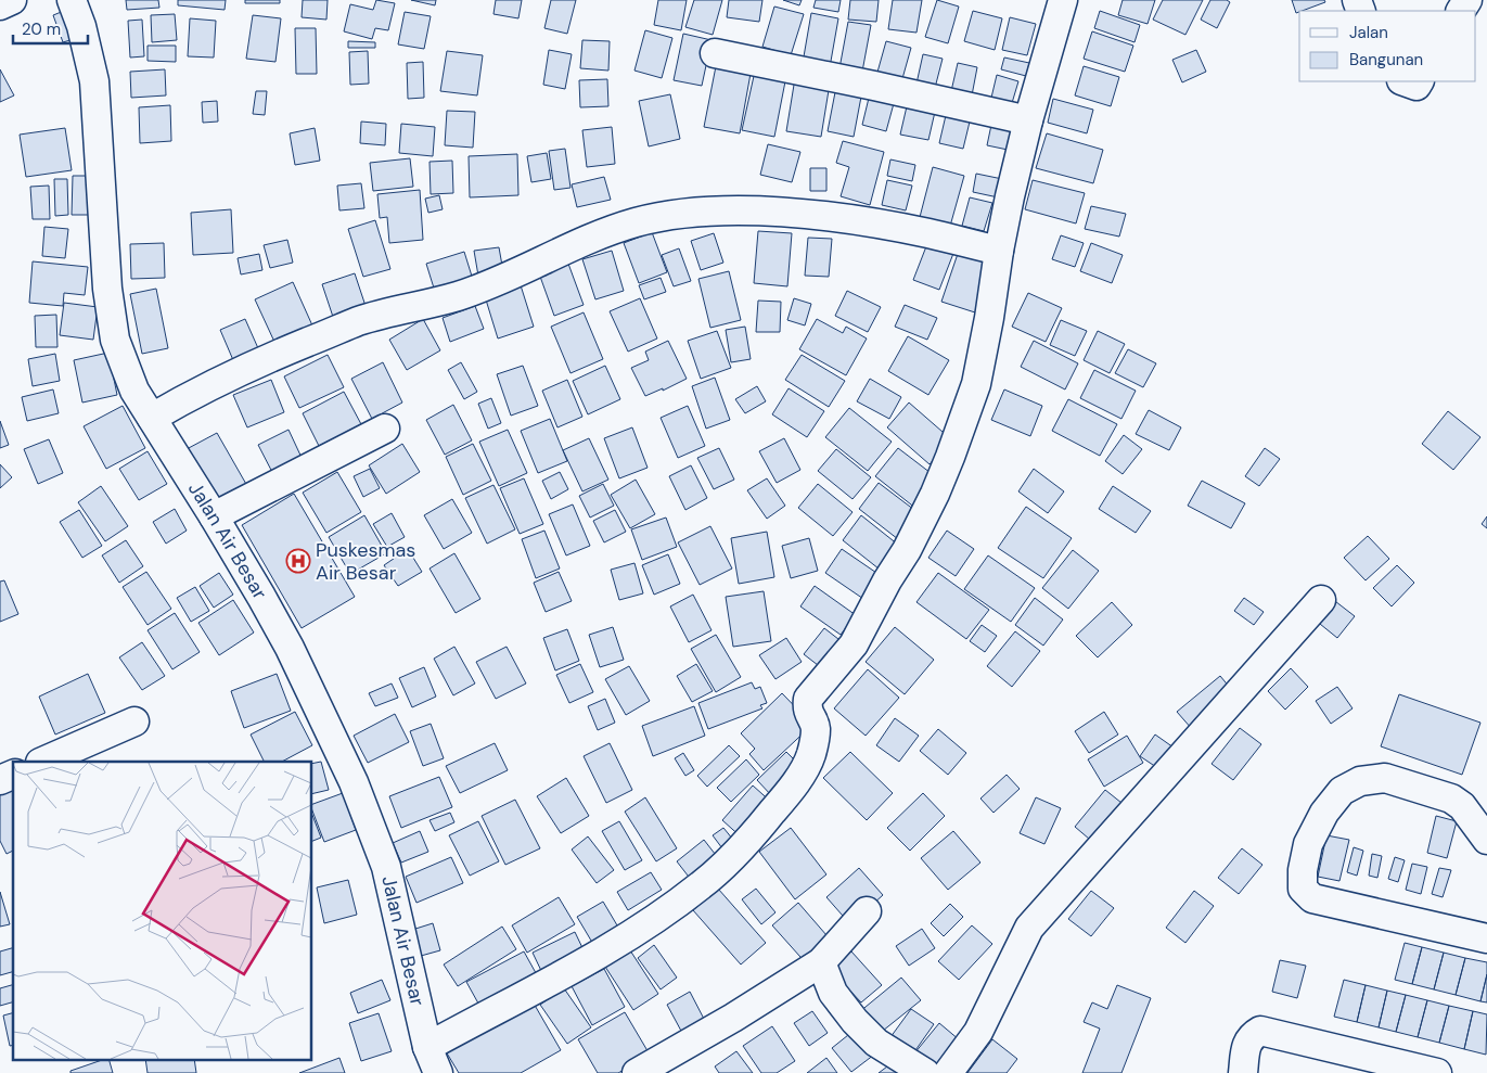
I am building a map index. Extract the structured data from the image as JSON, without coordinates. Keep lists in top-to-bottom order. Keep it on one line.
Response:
{"streets":{"street":["Jalan Air Besar"]},"places":{"hospital":["Puskesmas Air Besar"]},"legend":["Jalan","Bangunan"],"scale_bar":"20 m"}
